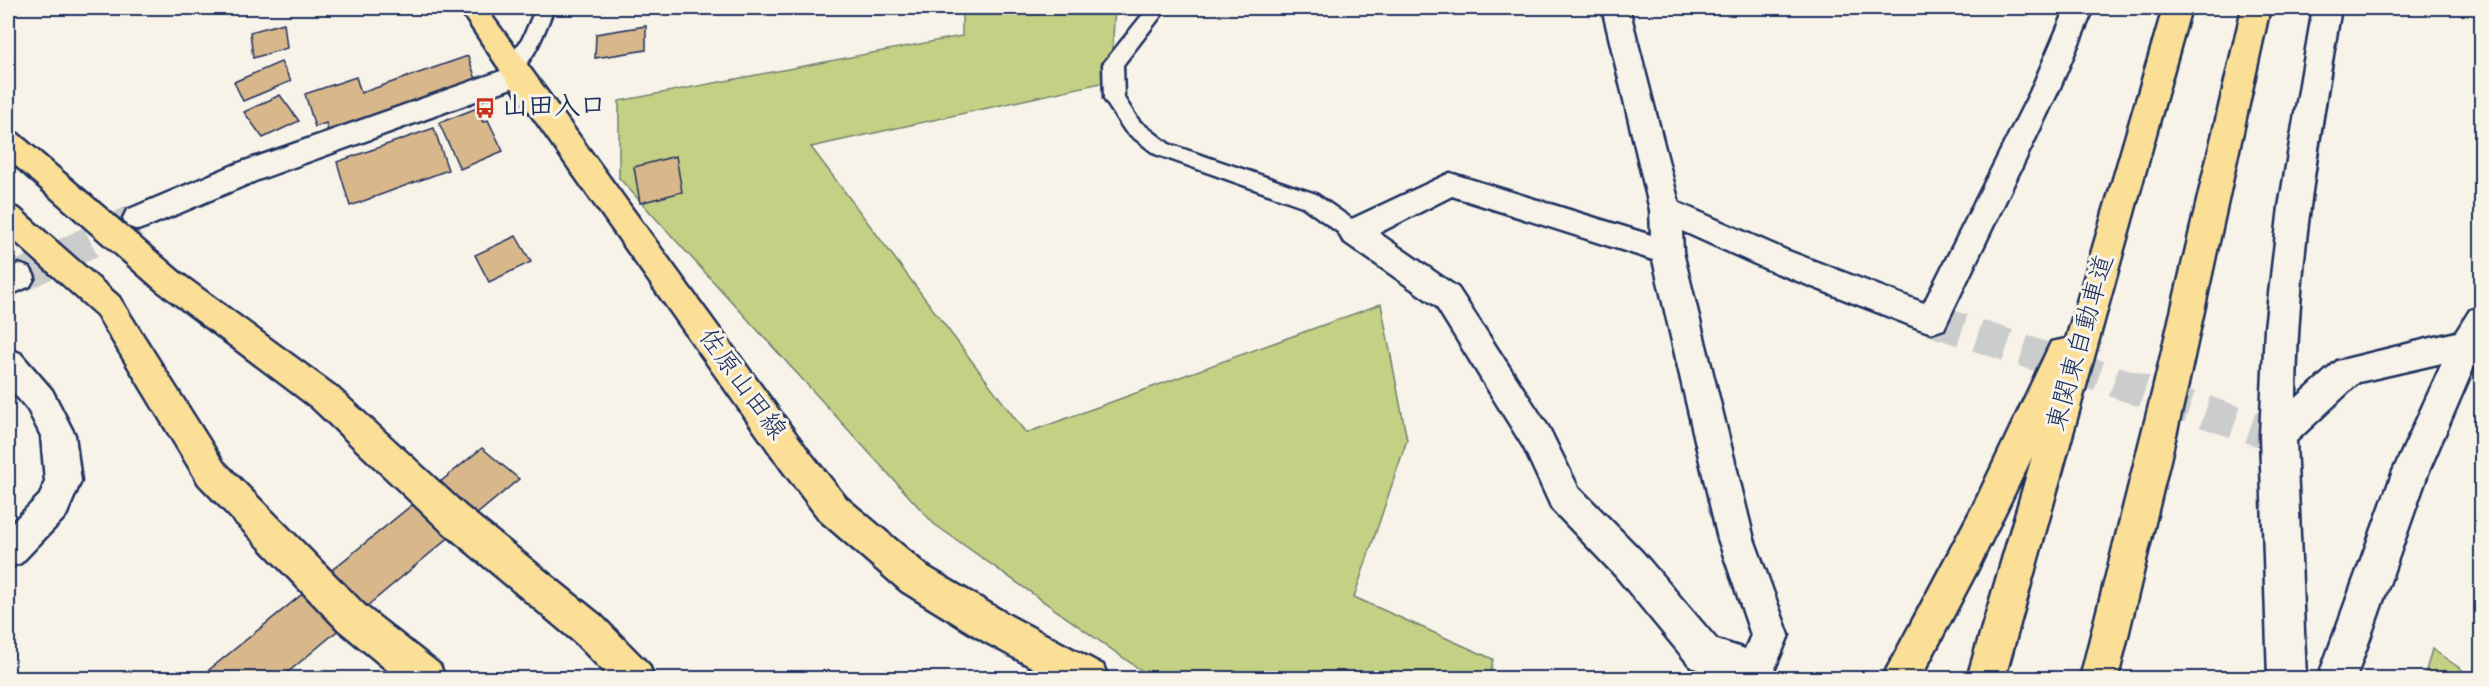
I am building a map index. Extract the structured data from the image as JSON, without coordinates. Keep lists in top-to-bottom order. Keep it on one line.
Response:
{"streets":{"main road":["東関東自動車道","佐原山田線"]},"places":{"bus stop":["山田入口"]}}
